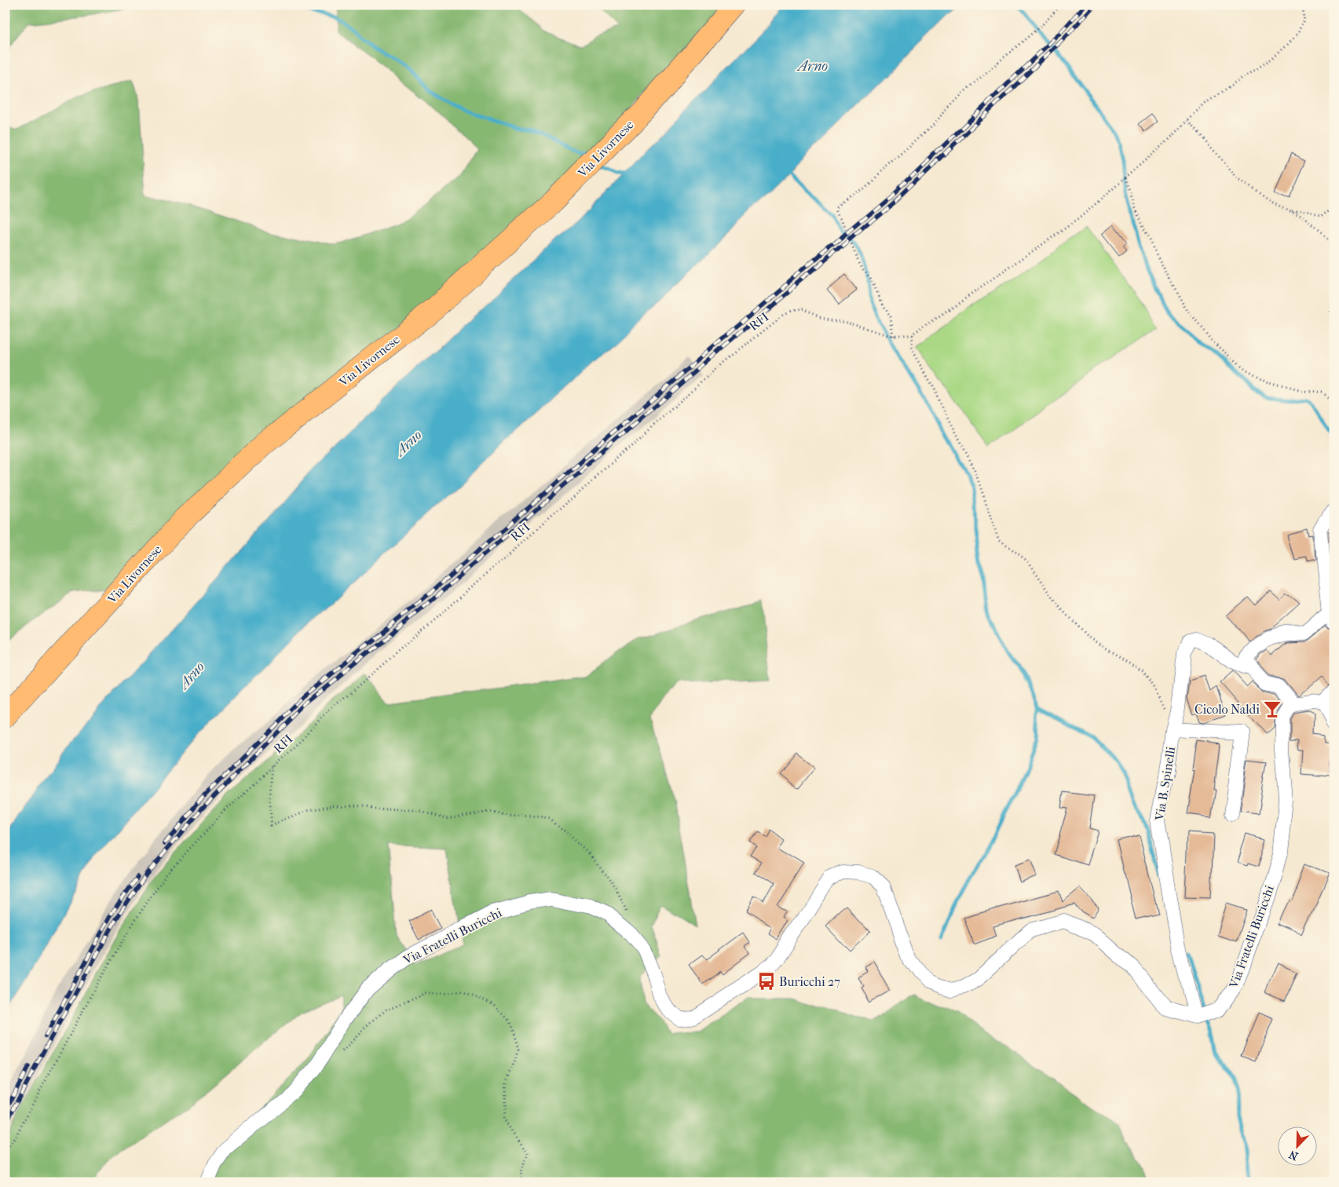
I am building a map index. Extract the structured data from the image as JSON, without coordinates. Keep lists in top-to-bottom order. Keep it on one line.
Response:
{"streets":{"main road":["Via Livornese"],"street":["Via B. Spinelli","Via Fratelli Buricchi"],"path":["RFI"]},"crossings":[["Via B. Spinelli","Via Fratelli Buricchi"]],"water":["Arno"],"places":{"bar":["Cicolo Naldi"],"bus stop":["Buricchi 27"]},"north":"bottom left"}
